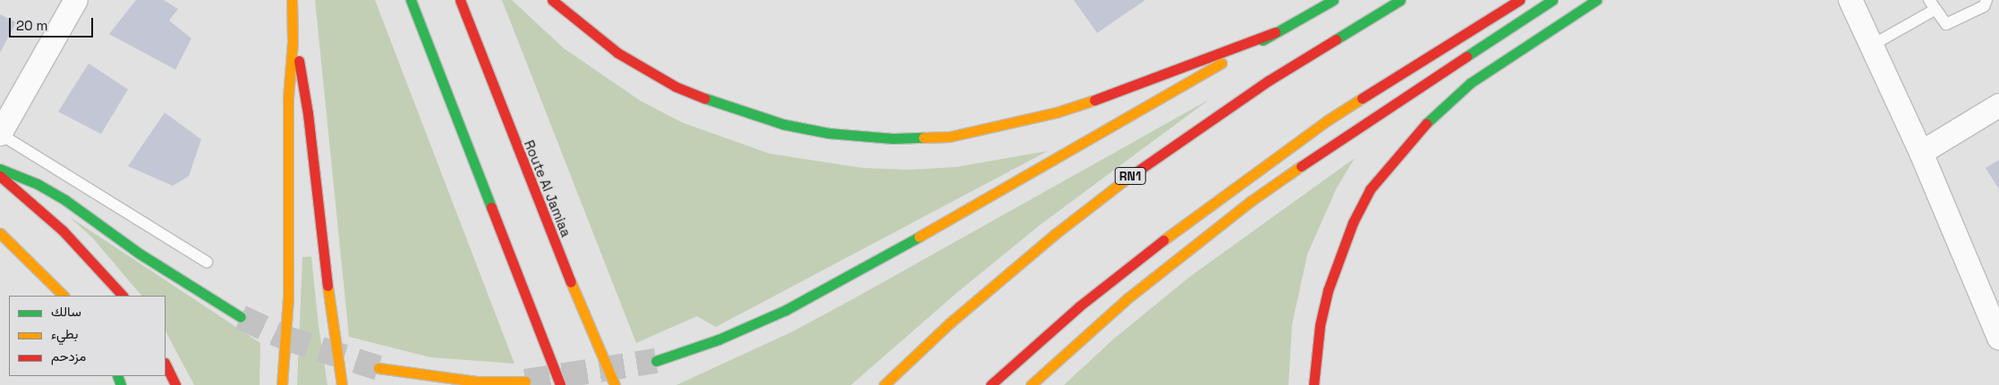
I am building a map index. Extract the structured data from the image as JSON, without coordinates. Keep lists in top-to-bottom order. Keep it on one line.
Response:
{"streets":{"main road":["RN1","Route Al Jamiaa"]},"legend":["سالك","بطيء","مزدحم"],"scale_bar":"20 m"}
